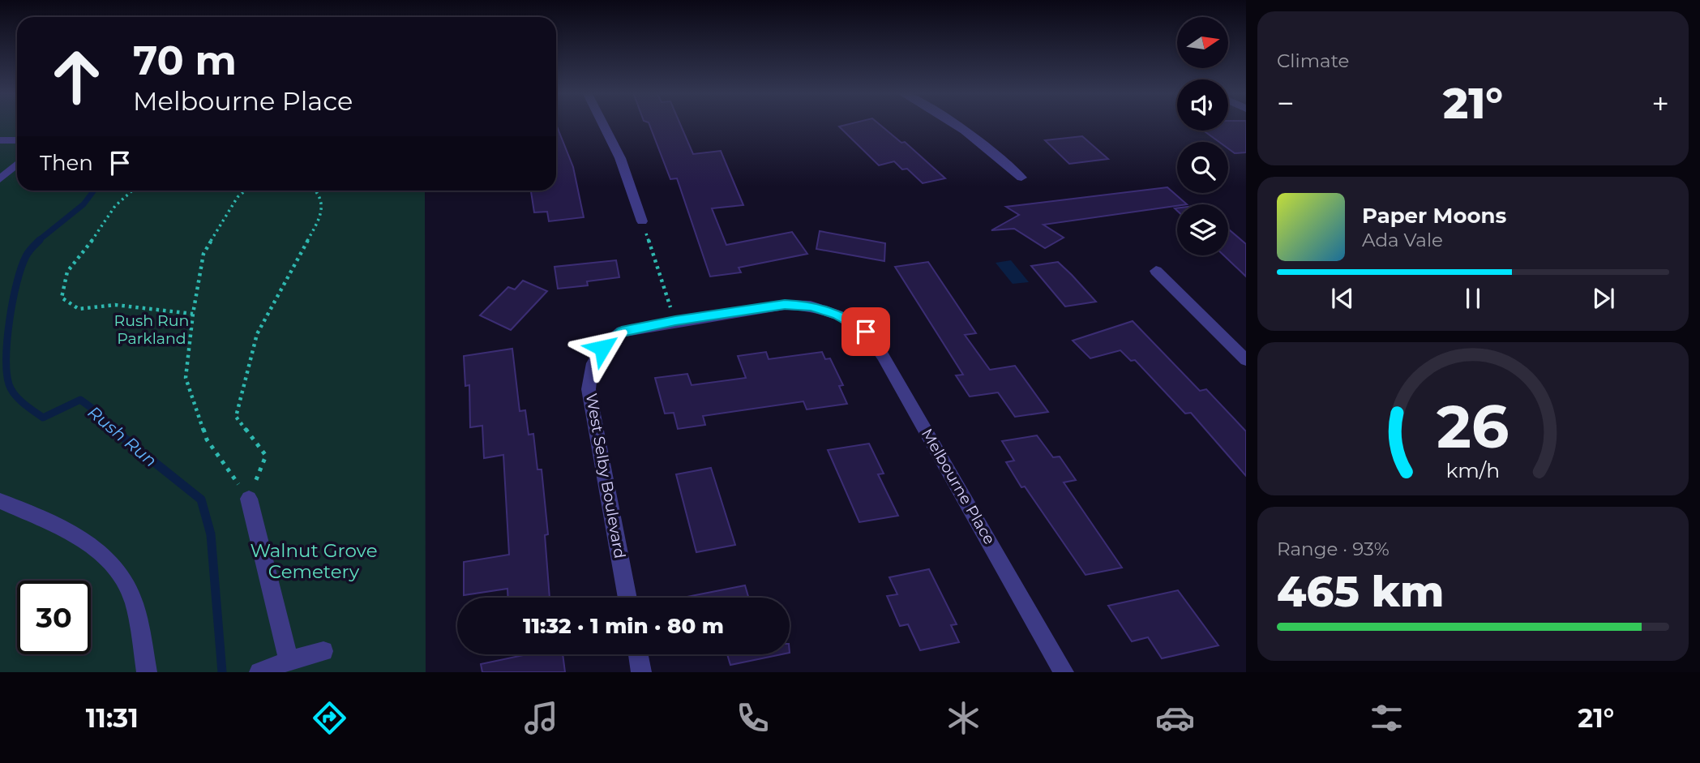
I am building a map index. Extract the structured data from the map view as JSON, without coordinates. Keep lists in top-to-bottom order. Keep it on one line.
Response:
{"streets":{"street":["West Selby Boulevard","Melbourne Place"]},"crossings":[["West Selby Boulevard","Melbourne Place"]],"water":["Rush Run"],"parks":["Rush Run Parkland","Walnut Grove Cemetery"],"north":"right","page":{"tile":["Climate",["Range · 93%","465 km"]],"turn":["70 m","Melbourne Place"],"heat":["−","21°","+"],"then":"Then","song":["Paper Moons","Ada Vale"],"limit":"30","trip":"11:32 · 1 min · 80 m","tabs":["11:31","21°"],"gauge":["26","km/h"]}}
